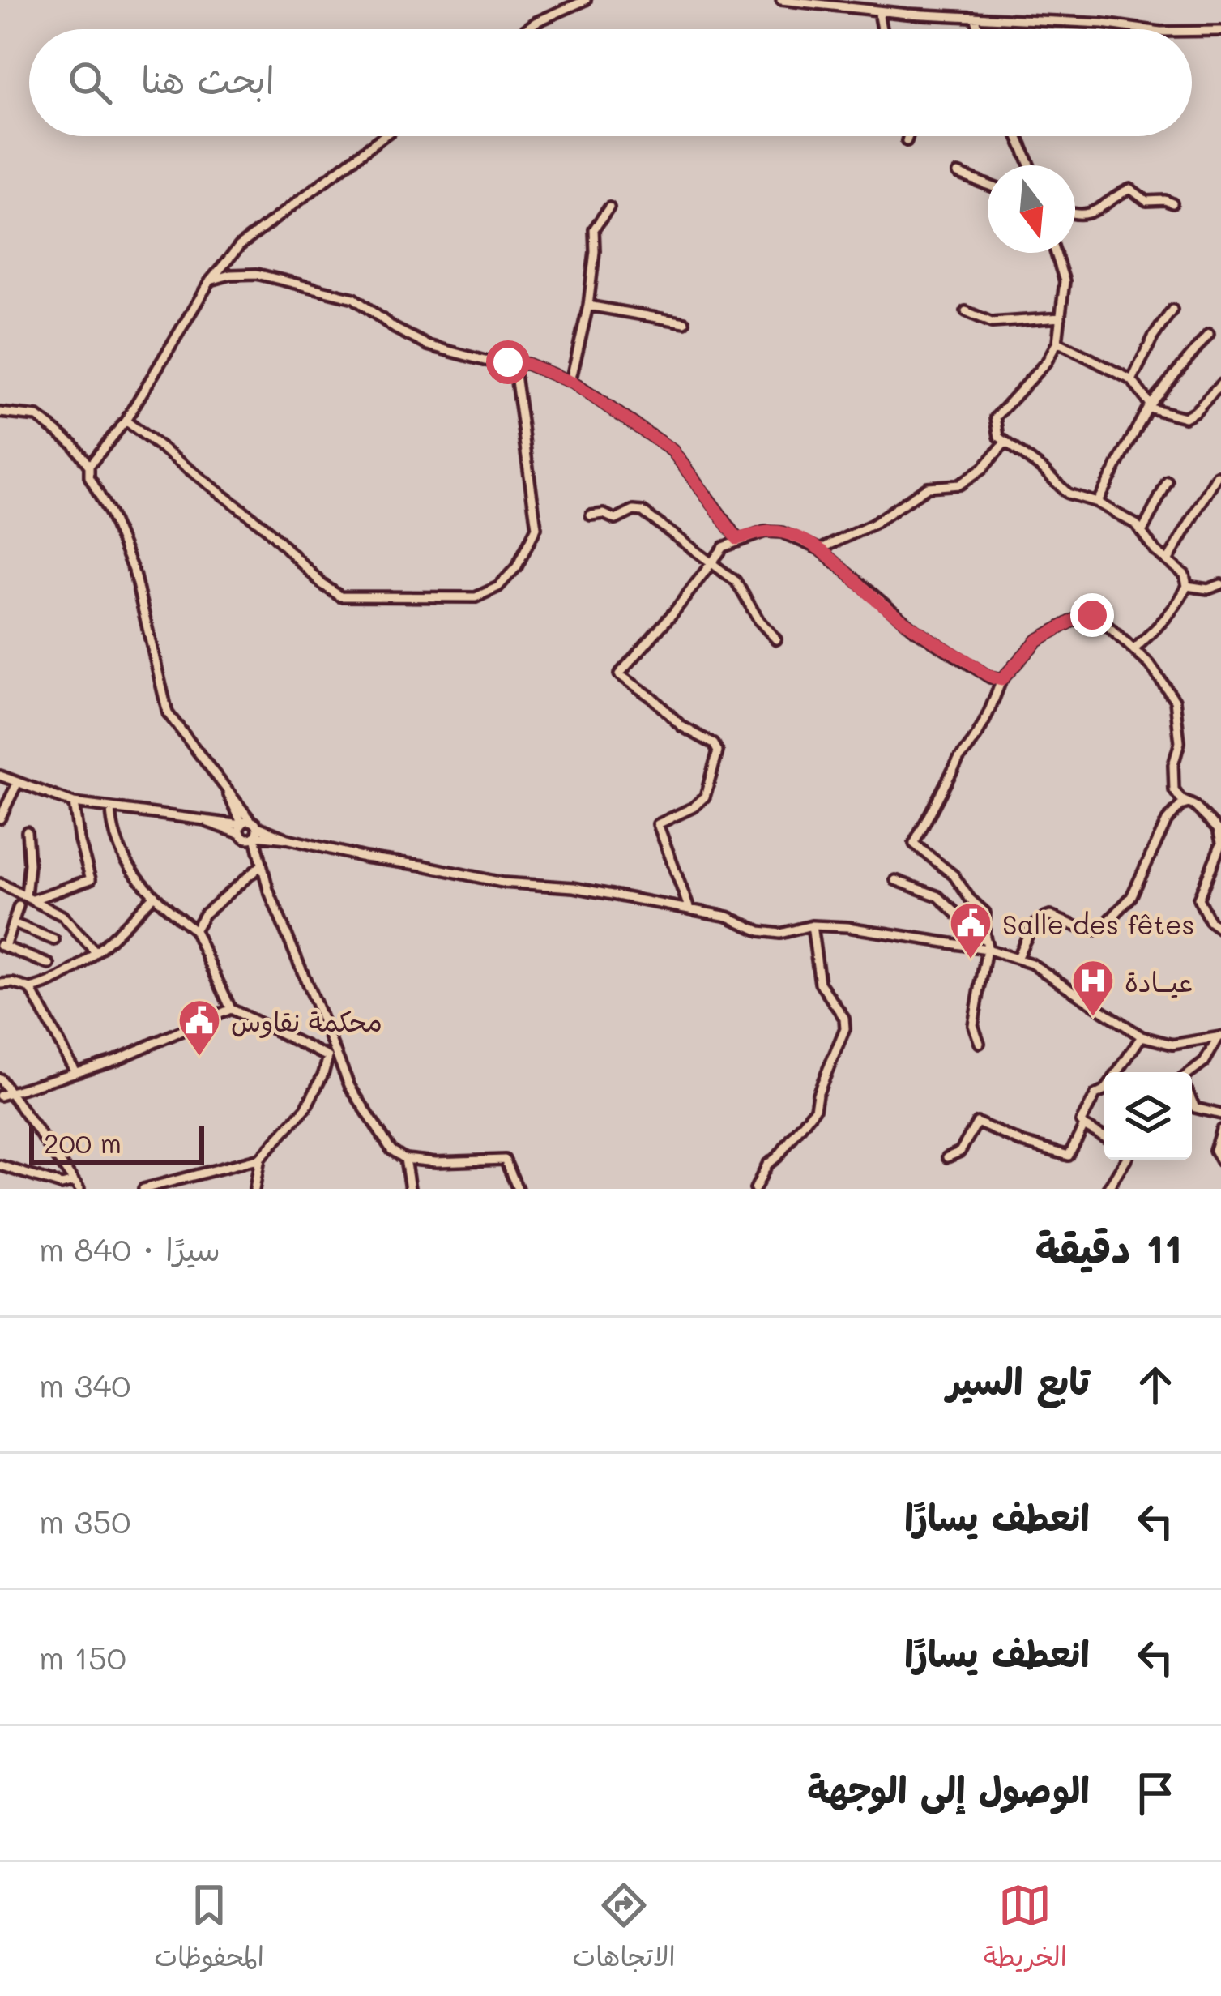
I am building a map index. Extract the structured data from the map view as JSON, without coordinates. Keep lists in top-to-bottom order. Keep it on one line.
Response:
{"places":{"public building":["Salle des fêtes","محكمة نقاوس"],"hospital":["عيــادة"]},"scale_bar":"200 m","north":"bottom","page":{"search":"ابحث هنا","scale":"200 m","heading":["11 دقيقة","سيرًا · 840 m"],"list":[["تابع السير","340 m"],["انعطف يسارًا","350 m"],["انعطف يسارًا","150 m"],"الوصول إلى الوجهة"],"nav":["الخريطة","الاتجاهات","المحفوظات"]}}
